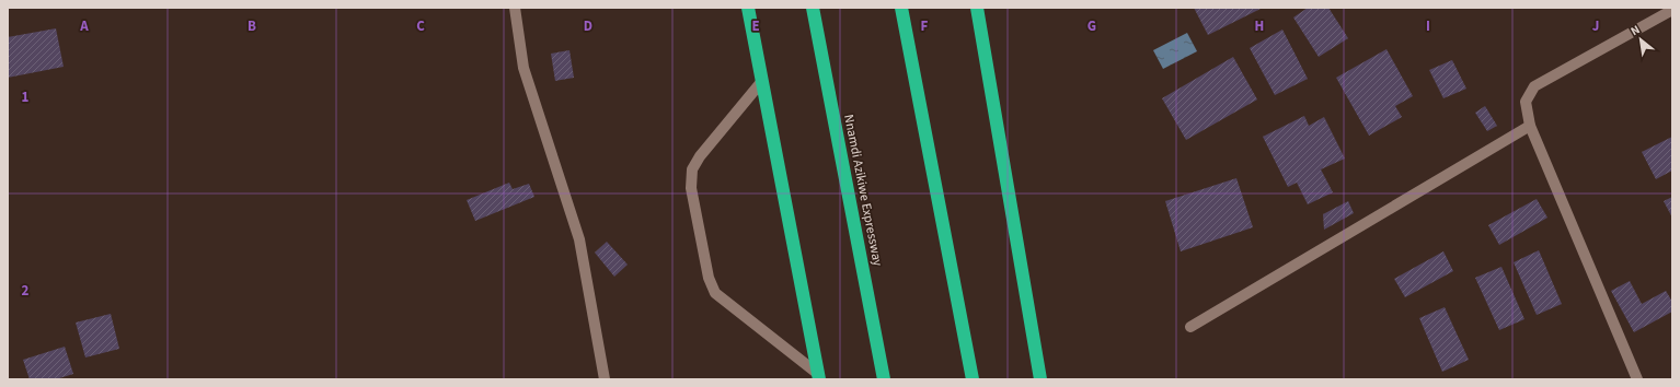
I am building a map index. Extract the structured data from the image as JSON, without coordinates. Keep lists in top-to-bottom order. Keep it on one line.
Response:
{"streets":{"highway":["Nnamdi Azikiwe Expressway"]},"north":"top left","grid":{"columns":["A","B","C","D","E","F","G","H","I","J"],"rows":["1","2"]}}
